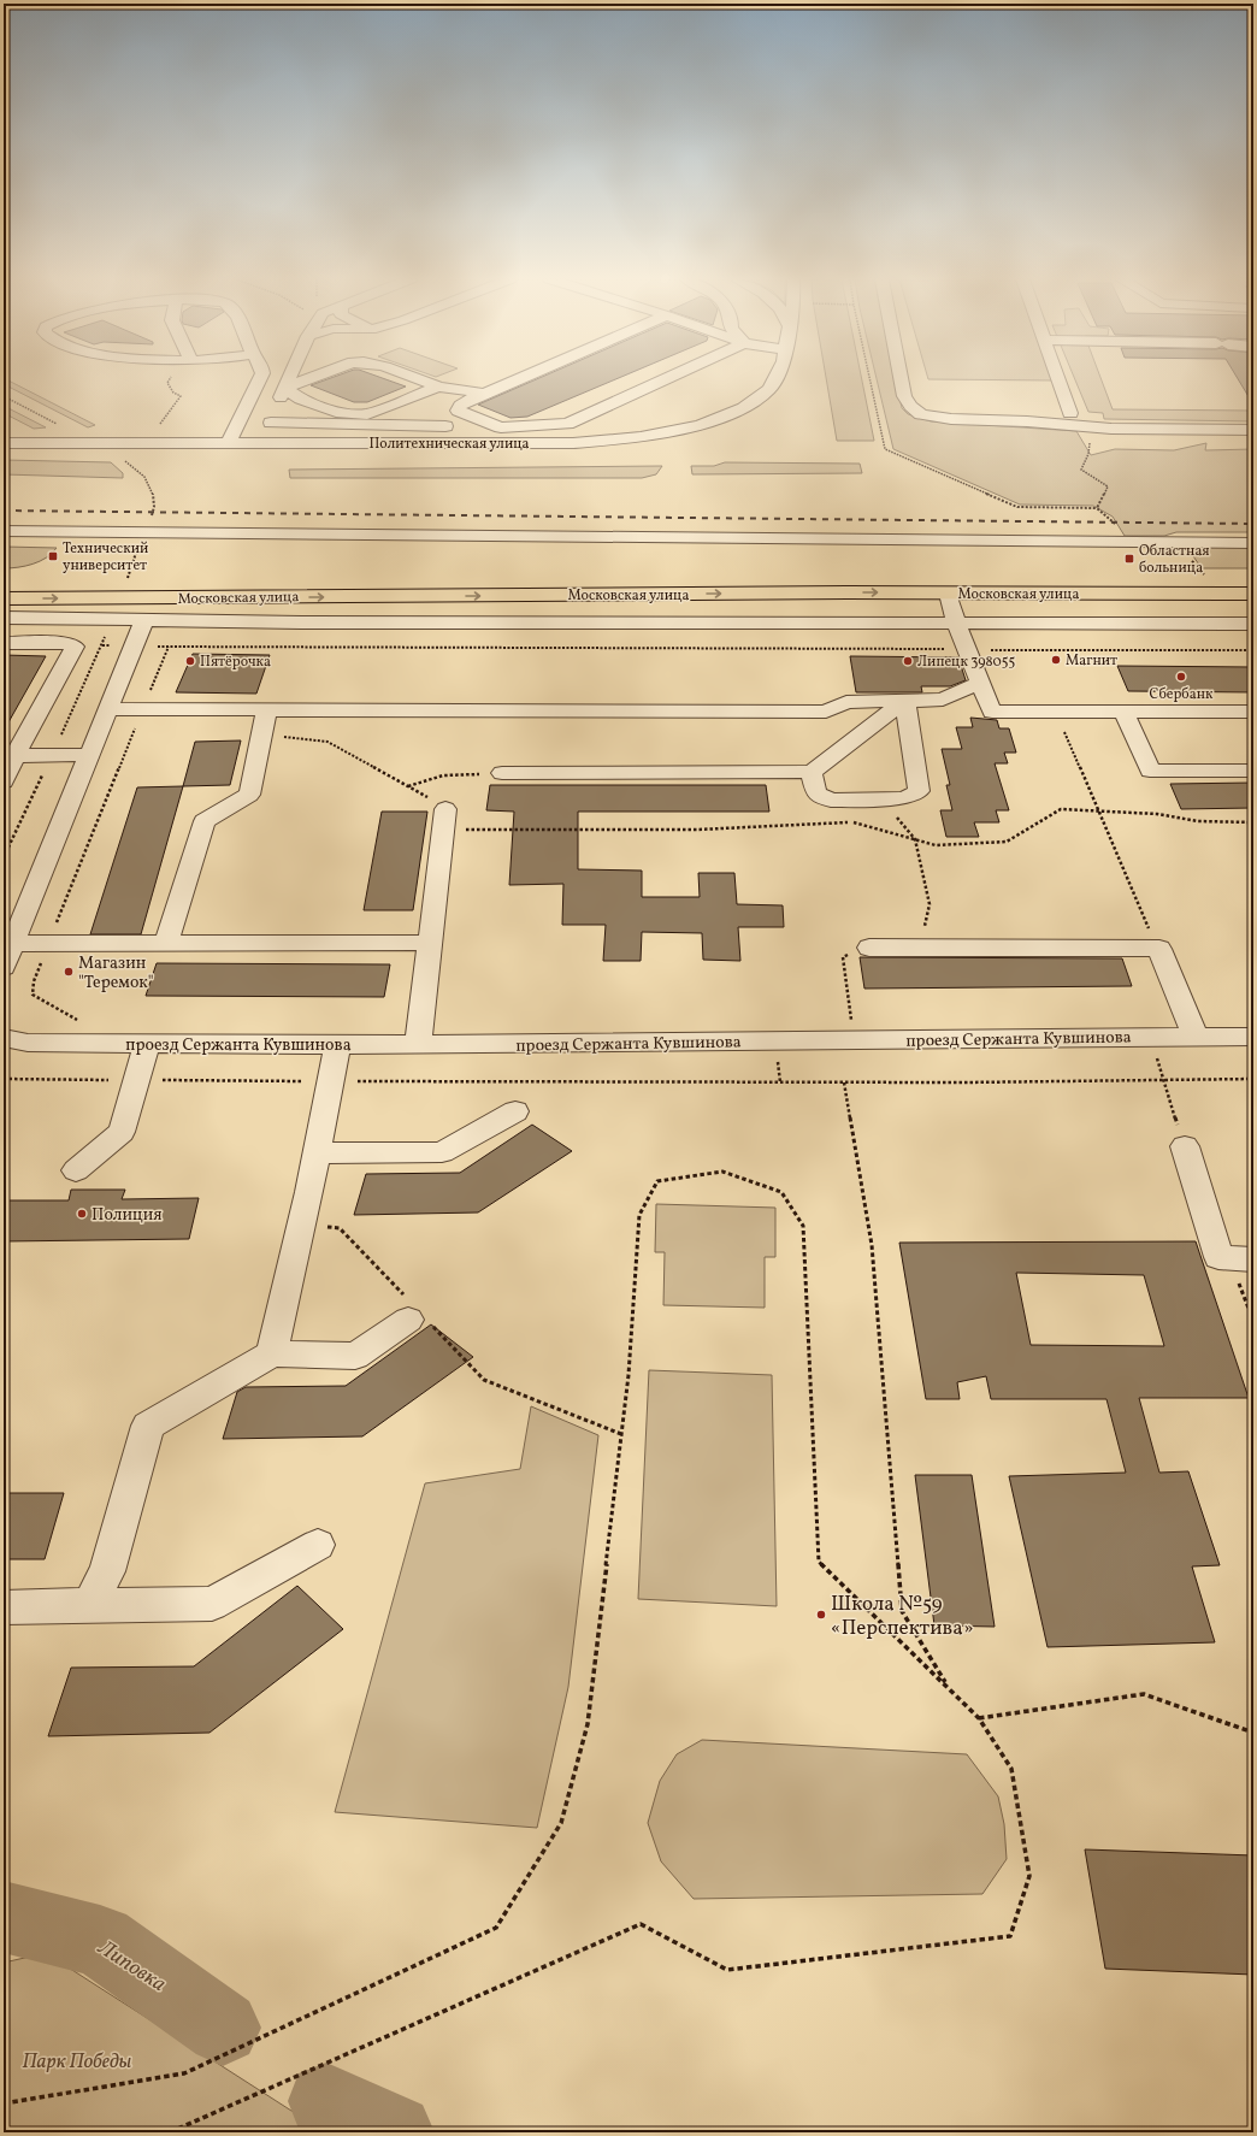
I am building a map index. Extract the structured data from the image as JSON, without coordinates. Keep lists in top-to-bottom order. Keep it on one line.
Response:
{"streets":{"main road":["Московская улица"],"street":["Политехническая улица","проезд Сержанта Кувшинова"]},"water":["Липовка"],"parks":["Парк Победы"],"places":{"transit":["Технический университет","Областная больница"],"other":["Магнит","Пятёрочка","Липецк 398055","Сбербанк","Магазин \"Теремок\"","Полиция","Школа №59 «Перспектива»"]}}
